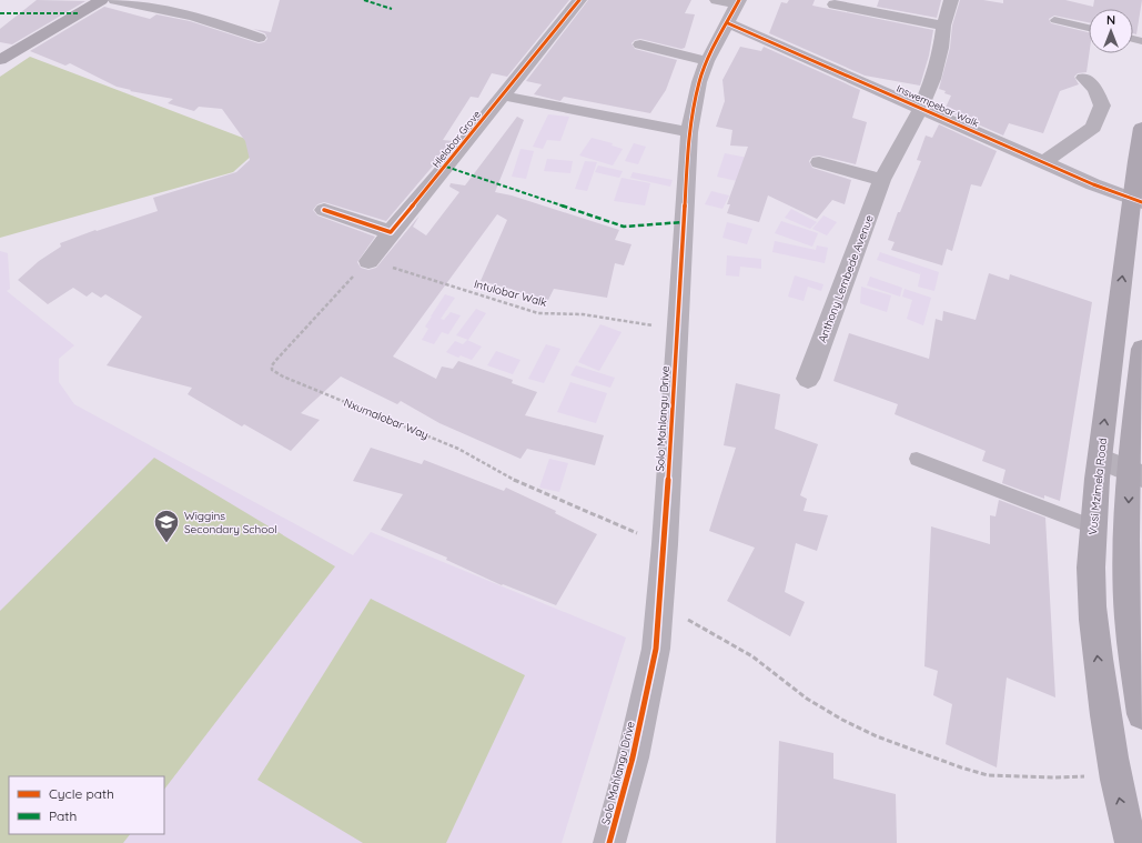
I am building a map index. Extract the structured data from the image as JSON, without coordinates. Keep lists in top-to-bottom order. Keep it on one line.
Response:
{"streets":{"main road":["Vusi Mzimela Road"],"street":["Inswempebar Walk","Hlelabar Grove","Anthony Lembede Avenue","Solo Mahlangu Drive"],"path":["Intulobar Walk","Nxumalobar Way"]},"crossings":[["Inswempebar Walk","Anthony Lembede Avenue"],["Inswempebar Walk","Solo Mahlangu Drive"],["Inswempebar Walk","Vusi Mzimela Road"],["Intulobar Walk","Nxumalobar Way"],["Intulobar Walk","Solo Mahlangu Drive"],["Nxumalobar Way","Solo Mahlangu Drive"]],"places":{"school or university":["Wiggins Secondary School"]},"legend":["Cycle path","Path"],"north":"top"}
